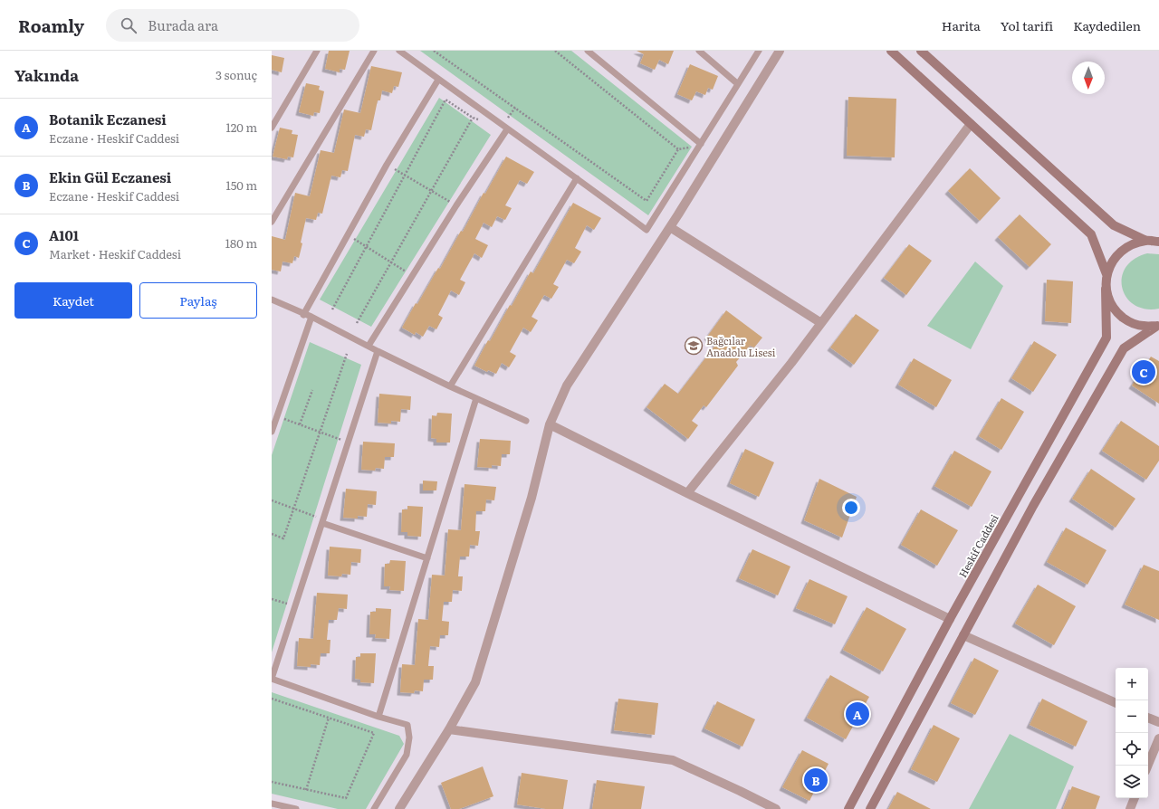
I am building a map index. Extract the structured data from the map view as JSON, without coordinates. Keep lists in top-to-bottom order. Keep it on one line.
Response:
{"streets":{"main road":["Heskif Caddesi"]},"places":{"school or university":["Bağcılar Anadolu Lisesi"]},"north":"bottom","page":{"header":"Roamly","search":"Burada ara","nav":["Harita","Yol tarifi","Kaydedilen"],"heading":["Yakında","3 sonuç"],"list":[{"mark":"A","name":"Botanik Eczanesi","note":"Eczane · Heskif Caddesi","value":"120 m"},{"mark":"B","name":"Ekin Gül Eczanesi","note":"Eczane · Heskif Caddesi","value":"150 m"},{"mark":"C","name":"A101","note":"Market · Heskif Caddesi","value":"180 m"}],"buttons":["Kaydet","Paylaş"],"pins":["C","A","B"],"map_buttons":["+","−"]}}
